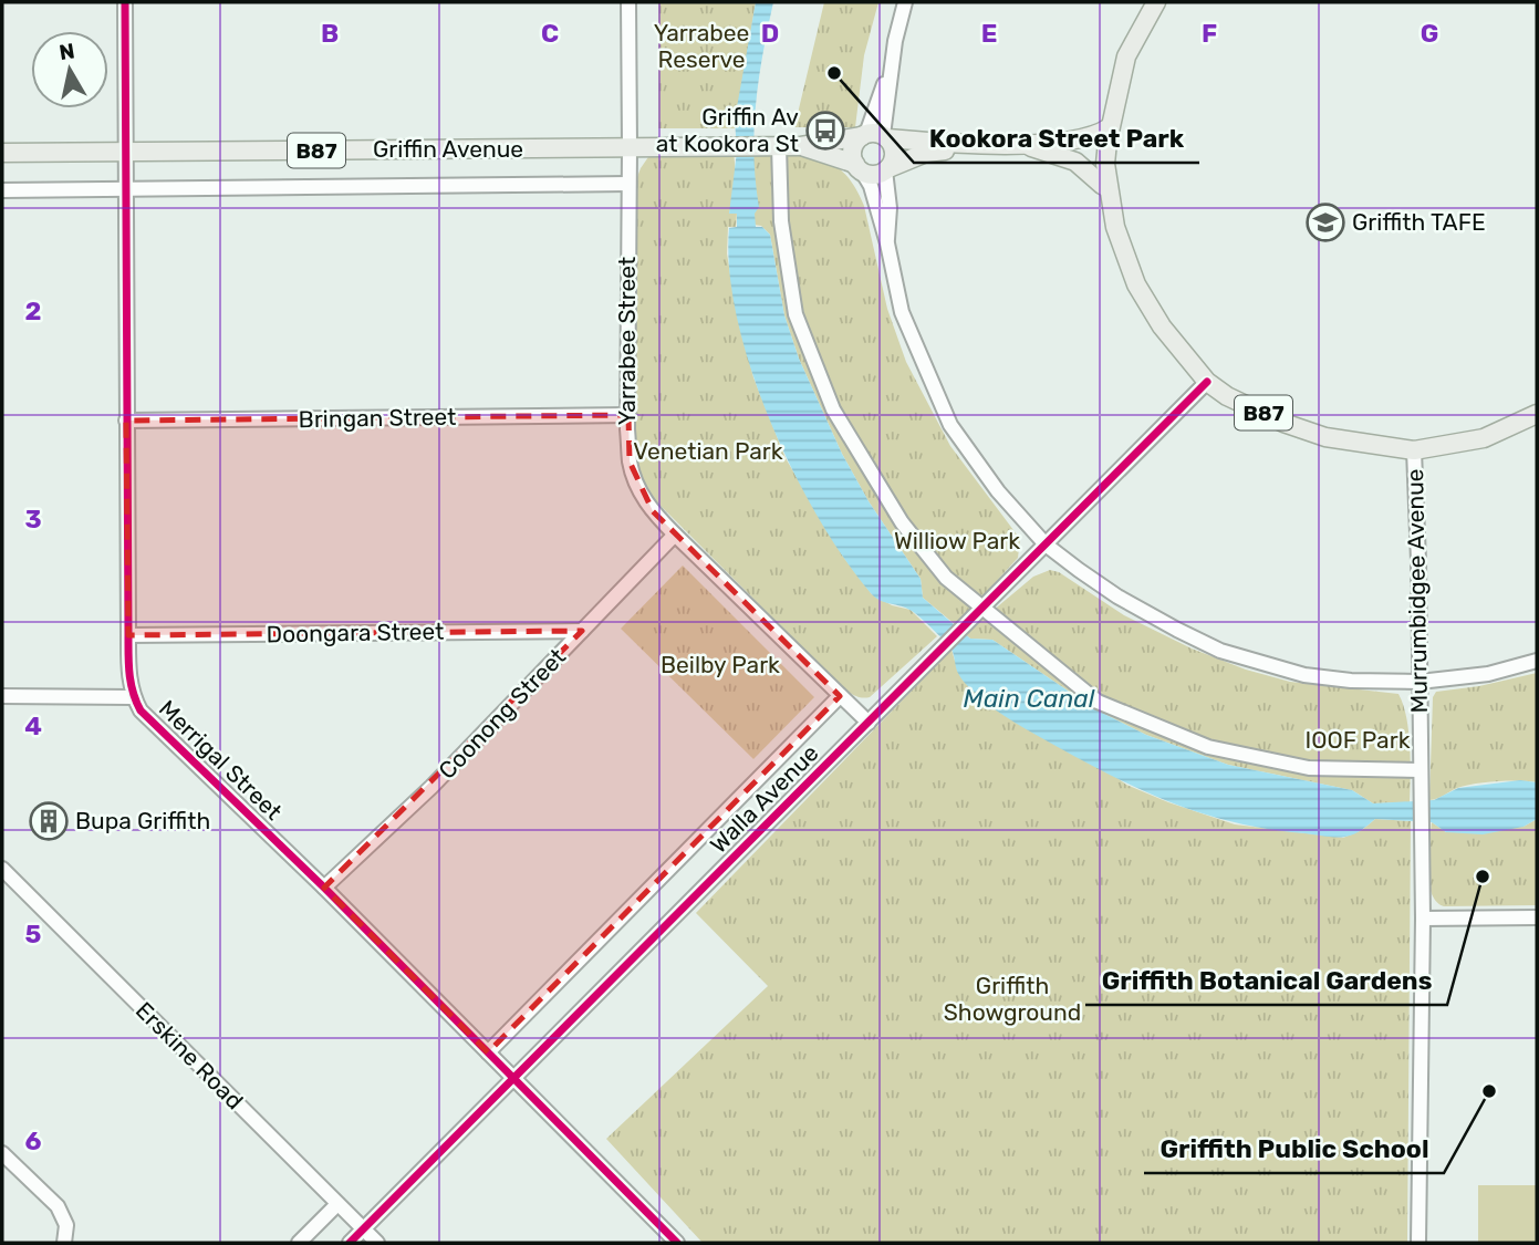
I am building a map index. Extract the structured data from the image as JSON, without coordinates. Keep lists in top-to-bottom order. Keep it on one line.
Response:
{"streets":{"main road":["Griffin Avenue","B87"],"street":["Yarrabee Street","Bringan Street","Murrumbidgee Avenue","Doongara Street","Coonong Street","Merrigal Street","Walla Avenue","Erskine Road"]},"crossings":[["Griffin Avenue","B87"],["Griffin Avenue","Yarrabee Street"],["Griffin Avenue","Merrigal Street"],["B87","Murrumbidgee Avenue"],["B87","Walla Avenue"],["Yarrabee Street","Bringan Street"],["Yarrabee Street","Coonong Street"],["Yarrabee Street","Walla Avenue"],["Bringan Street","Merrigal Street"],["Doongara Street","Coonong Street"],["Doongara Street","Merrigal Street"],["Coonong Street","Merrigal Street"],["Merrigal Street","Walla Avenue"],["Walla Avenue","Erskine Road"]],"water":["Main Canal"],"parks":["Yarrabee Reserve","Venetian Park","Williow Park","Beilby Park","IOOF Park","Griffith Showground"],"places":{"other":["Kookora Street Park","Griffith Botanical Gardens","Griffith Public School"],"bus stop":["Griffin Av at Kookora St"],"school or university":["Griffith TAFE"],"building":["Bupa Griffith"]},"north":"top","grid":{"columns":["B","C","D","E","F","G"],"rows":["2","3","4","5","6"]}}
